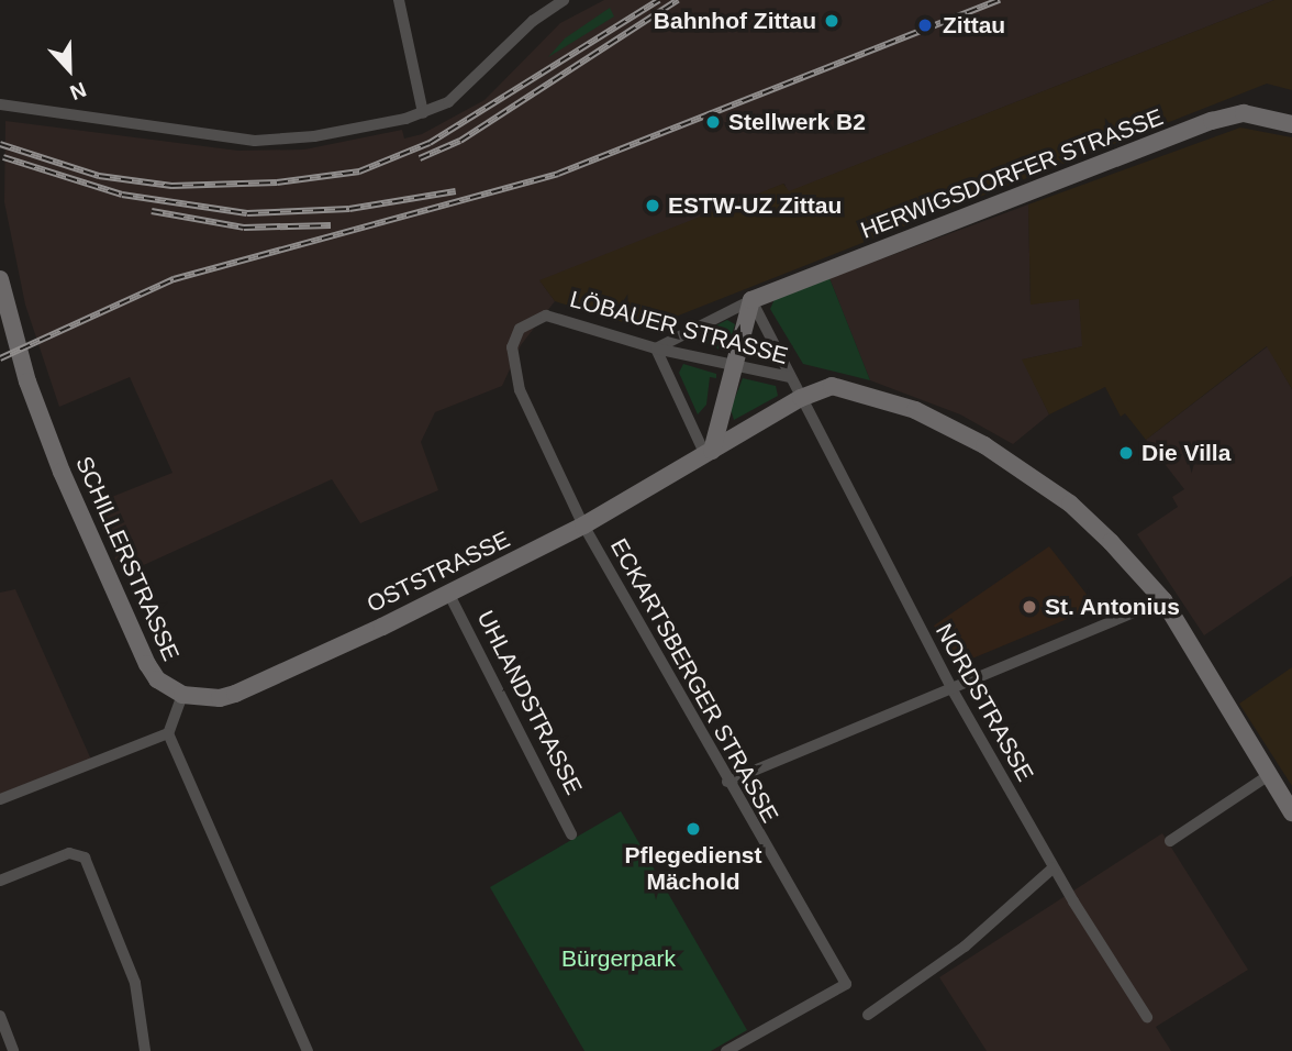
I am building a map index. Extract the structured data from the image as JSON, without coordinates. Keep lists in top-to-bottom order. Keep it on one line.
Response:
{"streets":{"main road":["HERWIGSDORFER STRASSE","LÖBAUER STRASSE","SCHILLERSTRASSE","OSTSTRASSE"],"street":["ECKARTSBERGER STRASSE","UHLANDSTRASSE","NORDSTRASSE"]},"crossings":[["LÖBAUER STRASSE","OSTSTRASSE"],["LÖBAUER STRASSE","ECKARTSBERGER STRASSE"],["LÖBAUER STRASSE","NORDSTRASSE"],["SCHILLERSTRASSE","OSTSTRASSE"],["OSTSTRASSE","ECKARTSBERGER STRASSE"],["OSTSTRASSE","UHLANDSTRASSE"],["OSTSTRASSE","NORDSTRASSE"]],"parks":["Bürgerpark"],"places":["Bahnhof Zittau","Zittau","Stellwerk B2","ESTW-UZ Zittau","Die Villa","St. Antonius","Pflegedienst Mächold"],"north":"bottom"}
